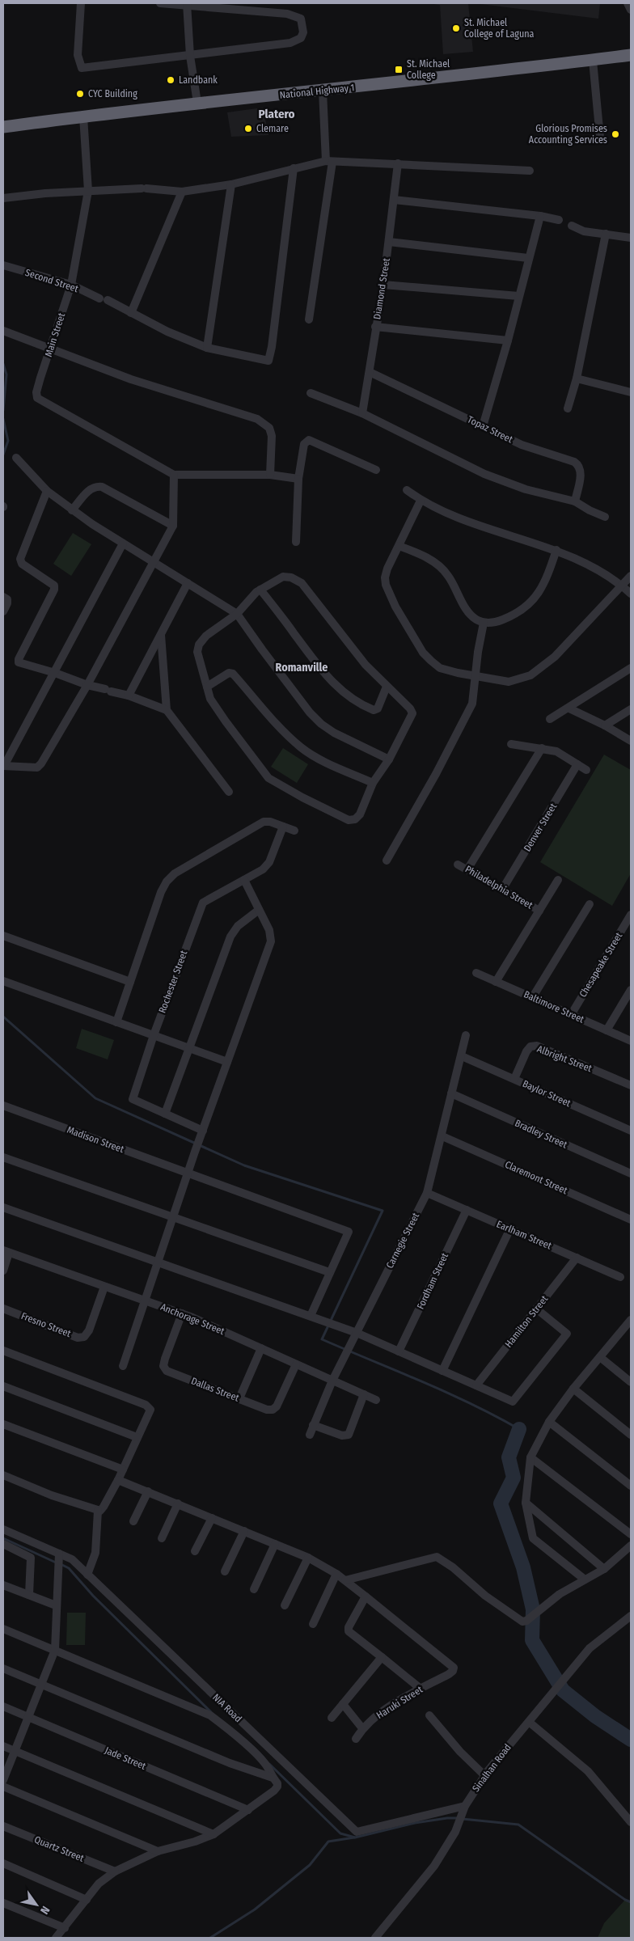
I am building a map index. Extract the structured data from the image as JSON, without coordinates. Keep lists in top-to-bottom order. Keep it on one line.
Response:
{"streets":{"highway":["National Highway 1"],"street":["Second Street","Diamond Street","Main Street","Topaz Street","Denver Street","Philadelphia Street","Chesapeake Street","Rochester Street","Baltimore Street","Albright Street","Baylor Street","Bradley Street","Madison Street","Claremont Street","Earlham Street","Carnegie Street","Fordham Street","Anchorage Street","Hamilton Street","Fresno Street","Dallas Street","Haruki Street","NIA Road","Jade Street","Sinalhan Road","Quartz Street"]},"crossings":[["National Highway 1","Main Street"],["Second Street","Main Street"],["Diamond Street","Topaz Street"],["Denver Street","Philadelphia Street"],["Chesapeake Street","Baltimore Street"],["Albright Street","Baylor Street"],["Baylor Street","Carnegie Street"],["Bradley Street","Carnegie Street"],["Claremont Street","Carnegie Street"],["Earlham Street","Carnegie Street"],["Earlham Street","Fordham Street"],["Earlham Street","Hamilton Street"],["Carnegie Street","Anchorage Street"],["Anchorage Street","Fresno Street"],["Anchorage Street","Dallas Street"],["NIA Road","Sinalhan Road"]],"districts":["Platero","Romanville"],"places":{"other":["St. Michael College of Laguna","Landbank","CYC Building","Clemare","Glorious Promises Accounting Services"],"transit":["St. Michael College"]},"north":"bottom right"}
